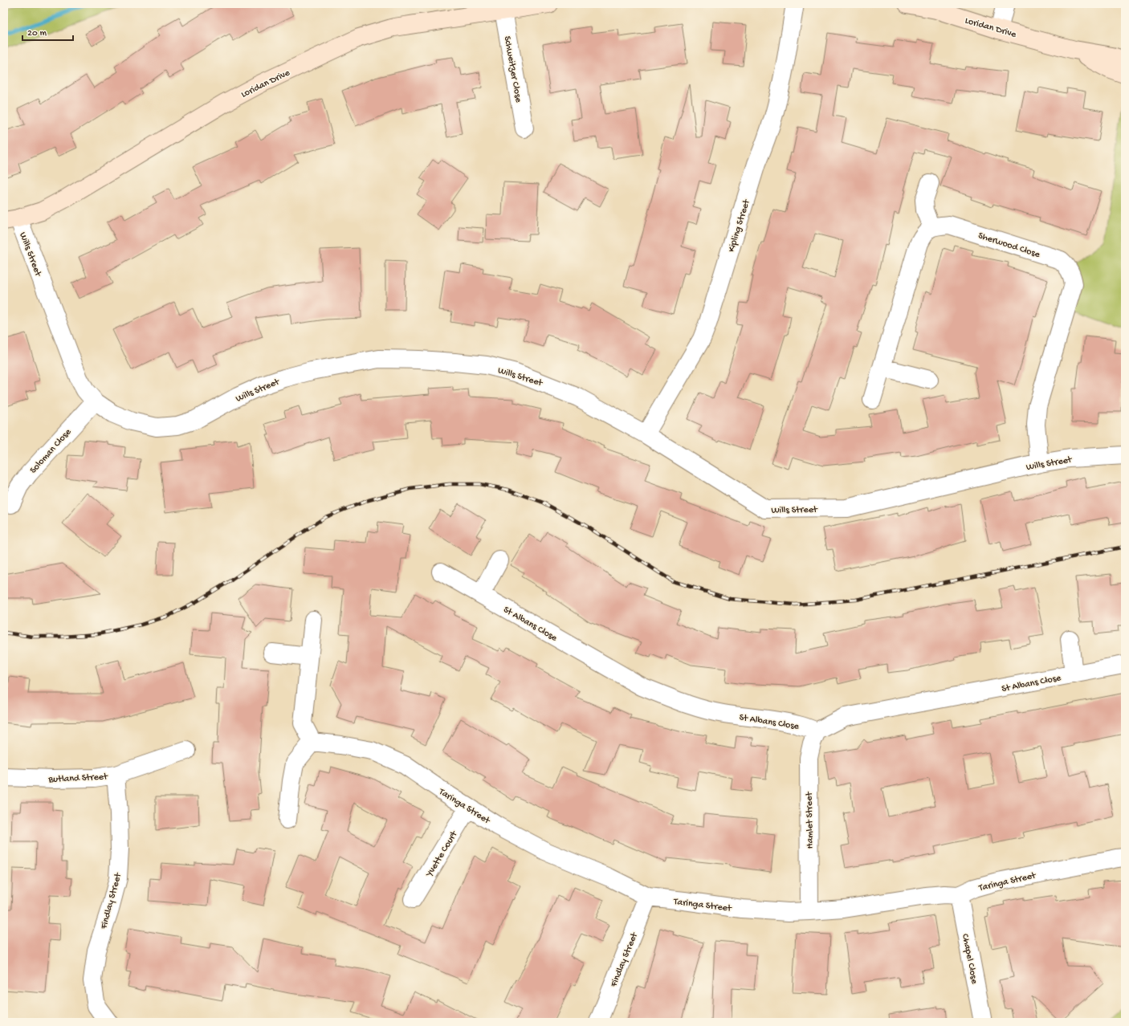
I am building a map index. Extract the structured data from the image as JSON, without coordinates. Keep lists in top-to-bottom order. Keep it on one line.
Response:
{"streets":{"street":["Loridan Drive","Schweitzer Close","Kipling Street","Sherwood Close","Wills Street","Soloman Close","St Albans Close","Butland Street","Taringa Street","Hamlet Street","Yvette Court","Findlay Street","Chapel Close"]},"crossings":[["Loridan Drive","Schweitzer Close"],["Loridan Drive","Wills Street"],["Kipling Street","Wills Street"],["Sherwood Close","Wills Street"],["Wills Street","Soloman Close"],["St Albans Close","Hamlet Street"],["Butland Street","Findlay Street"],["Taringa Street","Hamlet Street"],["Taringa Street","Yvette Court"],["Taringa Street","Findlay Street"],["Taringa Street","Chapel Close"]],"scale_bar":"20 m"}
